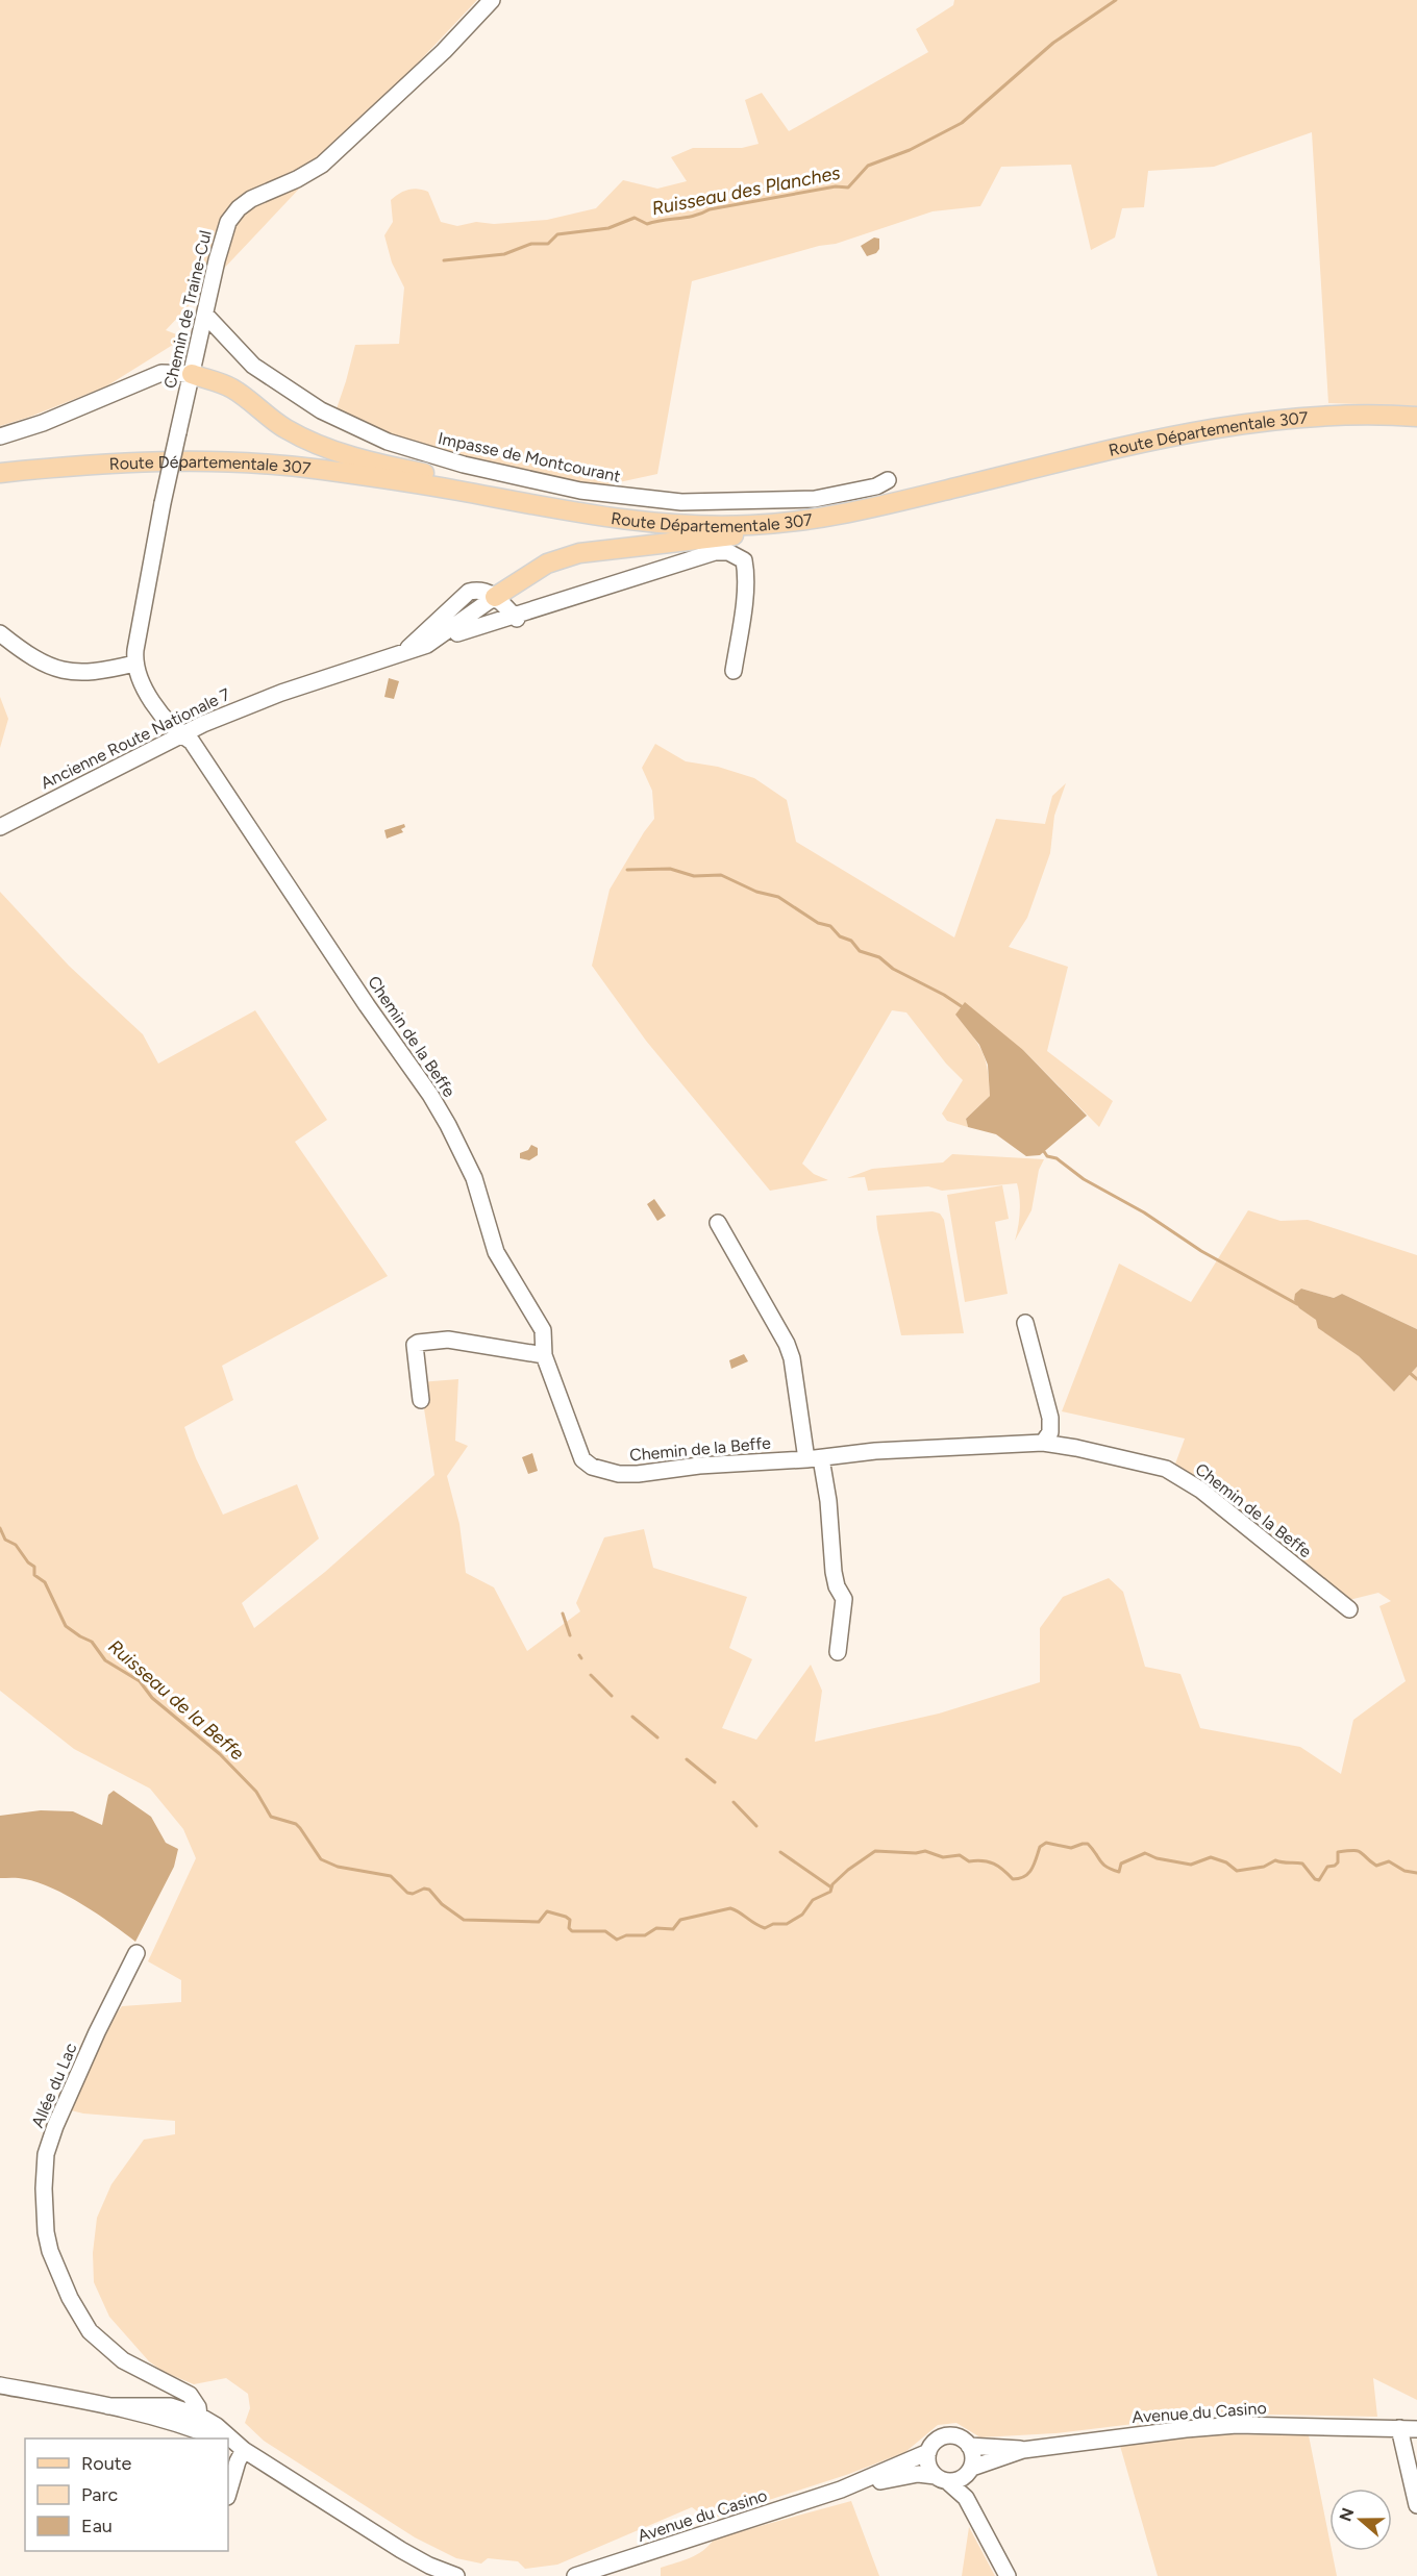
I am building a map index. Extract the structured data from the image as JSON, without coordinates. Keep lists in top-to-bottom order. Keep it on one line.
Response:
{"streets":{"main road":["Route Départementale 307"],"street":["Chemin de Traine-Cul","Impasse de Montcourant","Ancienne Route Nationale 7","Chemin de la Beffe","Allée du Lac","Avenue du Casino"]},"crossings":[["Chemin de Traine-Cul","Impasse de Montcourant"],["Chemin de Traine-Cul","Ancienne Route Nationale 7"],["Chemin de Traine-Cul","Chemin de la Beffe"],["Ancienne Route Nationale 7","Chemin de la Beffe"]],"water":["Ruisseau des Planches","Ruisseau de la Beffe"],"legend":["Route","Parc","Eau"],"north":"left"}
